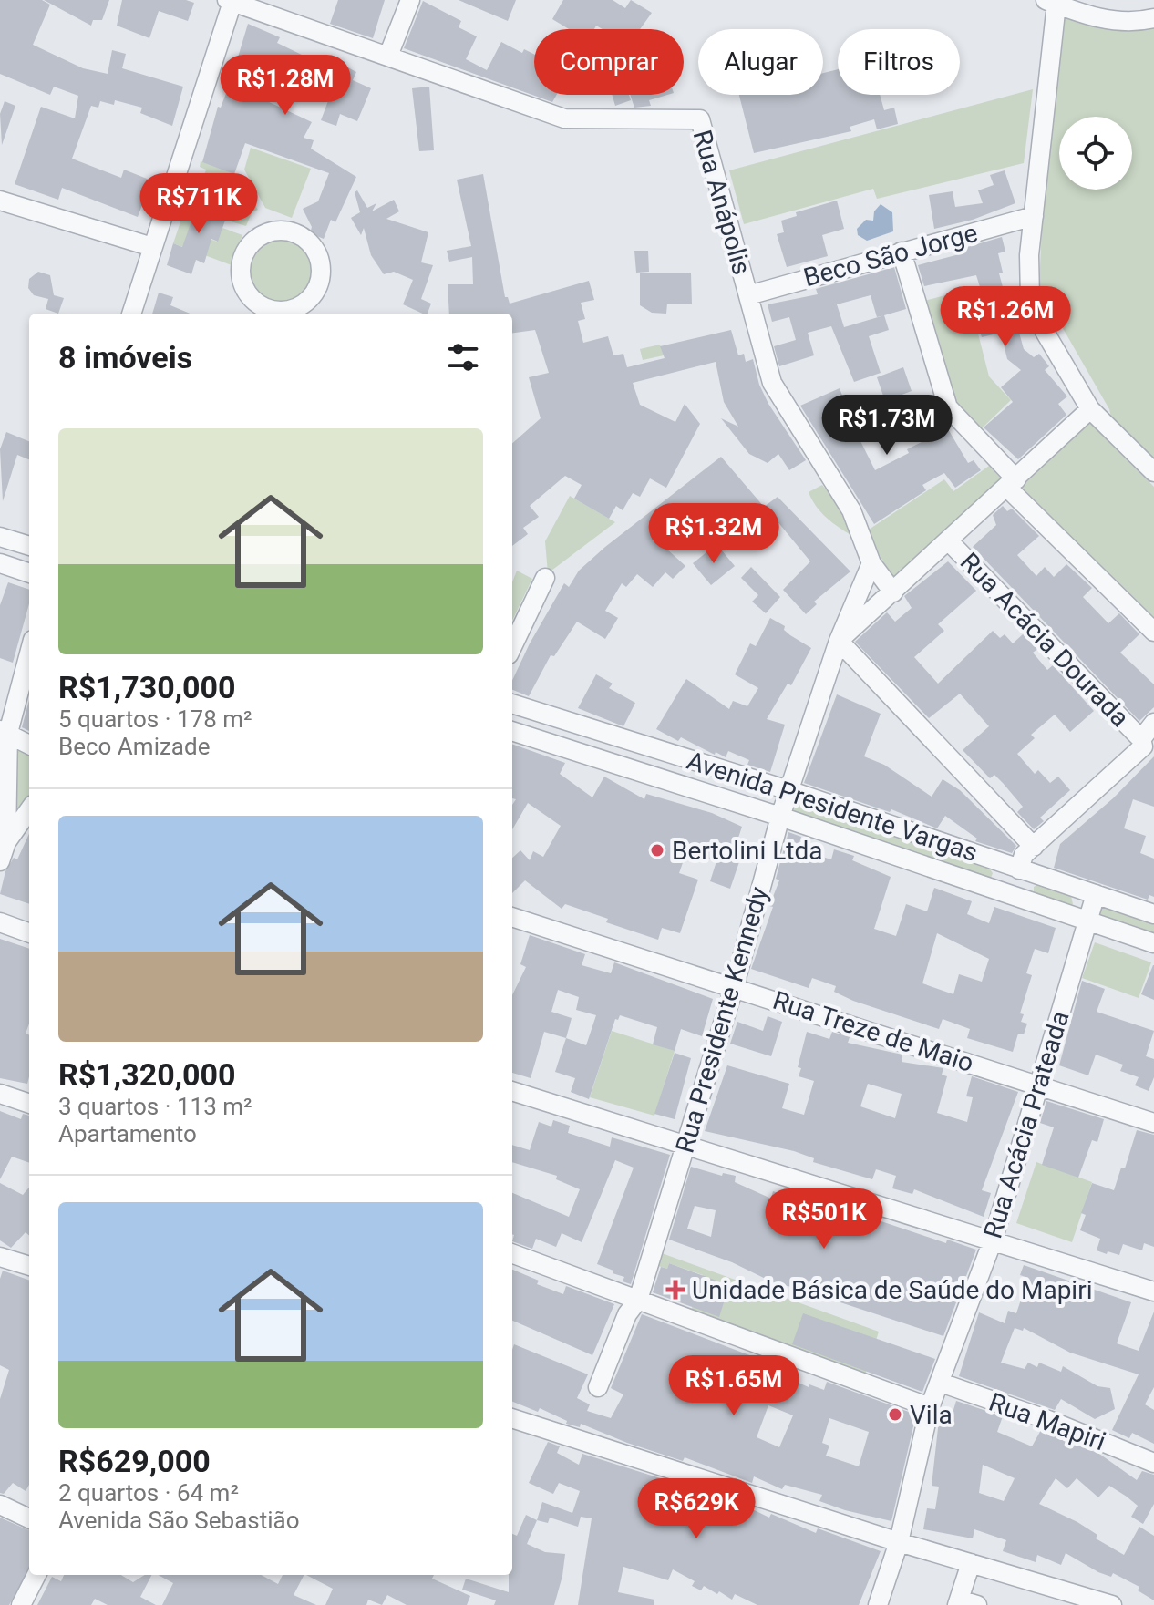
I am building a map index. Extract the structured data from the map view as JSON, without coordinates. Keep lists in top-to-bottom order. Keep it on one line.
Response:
{"streets":{"street":["Rua Anápolis","Beco São Jorge","Rua Acácia Dourada","Avenida Presidente Vargas","Rua Presidente Kennedy","Rua Treze de Maio","Rua Acácia Prateada","Rua Mapiri"]},"crossings":[["Rua Anápolis","Beco São Jorge"],["Avenida Presidente Vargas","Rua Presidente Kennedy"],["Avenida Presidente Vargas","Rua Acácia Prateada"],["Rua Presidente Kennedy","Rua Treze de Maio"],["Rua Treze de Maio","Rua Acácia Prateada"],["Rua Acácia Prateada","Rua Mapiri"]],"places":{"other":["Bertolini Ltda","Vila"],"health":["Unidade Básica de Saúde do Mapiri"]},"page":{"chip":["Comprar","Alugar","Filtros"],"price":["R$1.28M","R$711K","R$1.26M","R$1.73M","R$1.32M","R$501K","R$1.65M","R$629K"],"heading":"8 imóveis","list":[{"name":"R$1,730,000","note":"5 quartos · 178 m² · Beco Amizade"},{"name":"R$1,320,000","note":"3 quartos · 113 m² · Apartamento"},{"name":"R$629,000","note":"2 quartos · 64 m² · Avenida São Sebastião"}]}}
